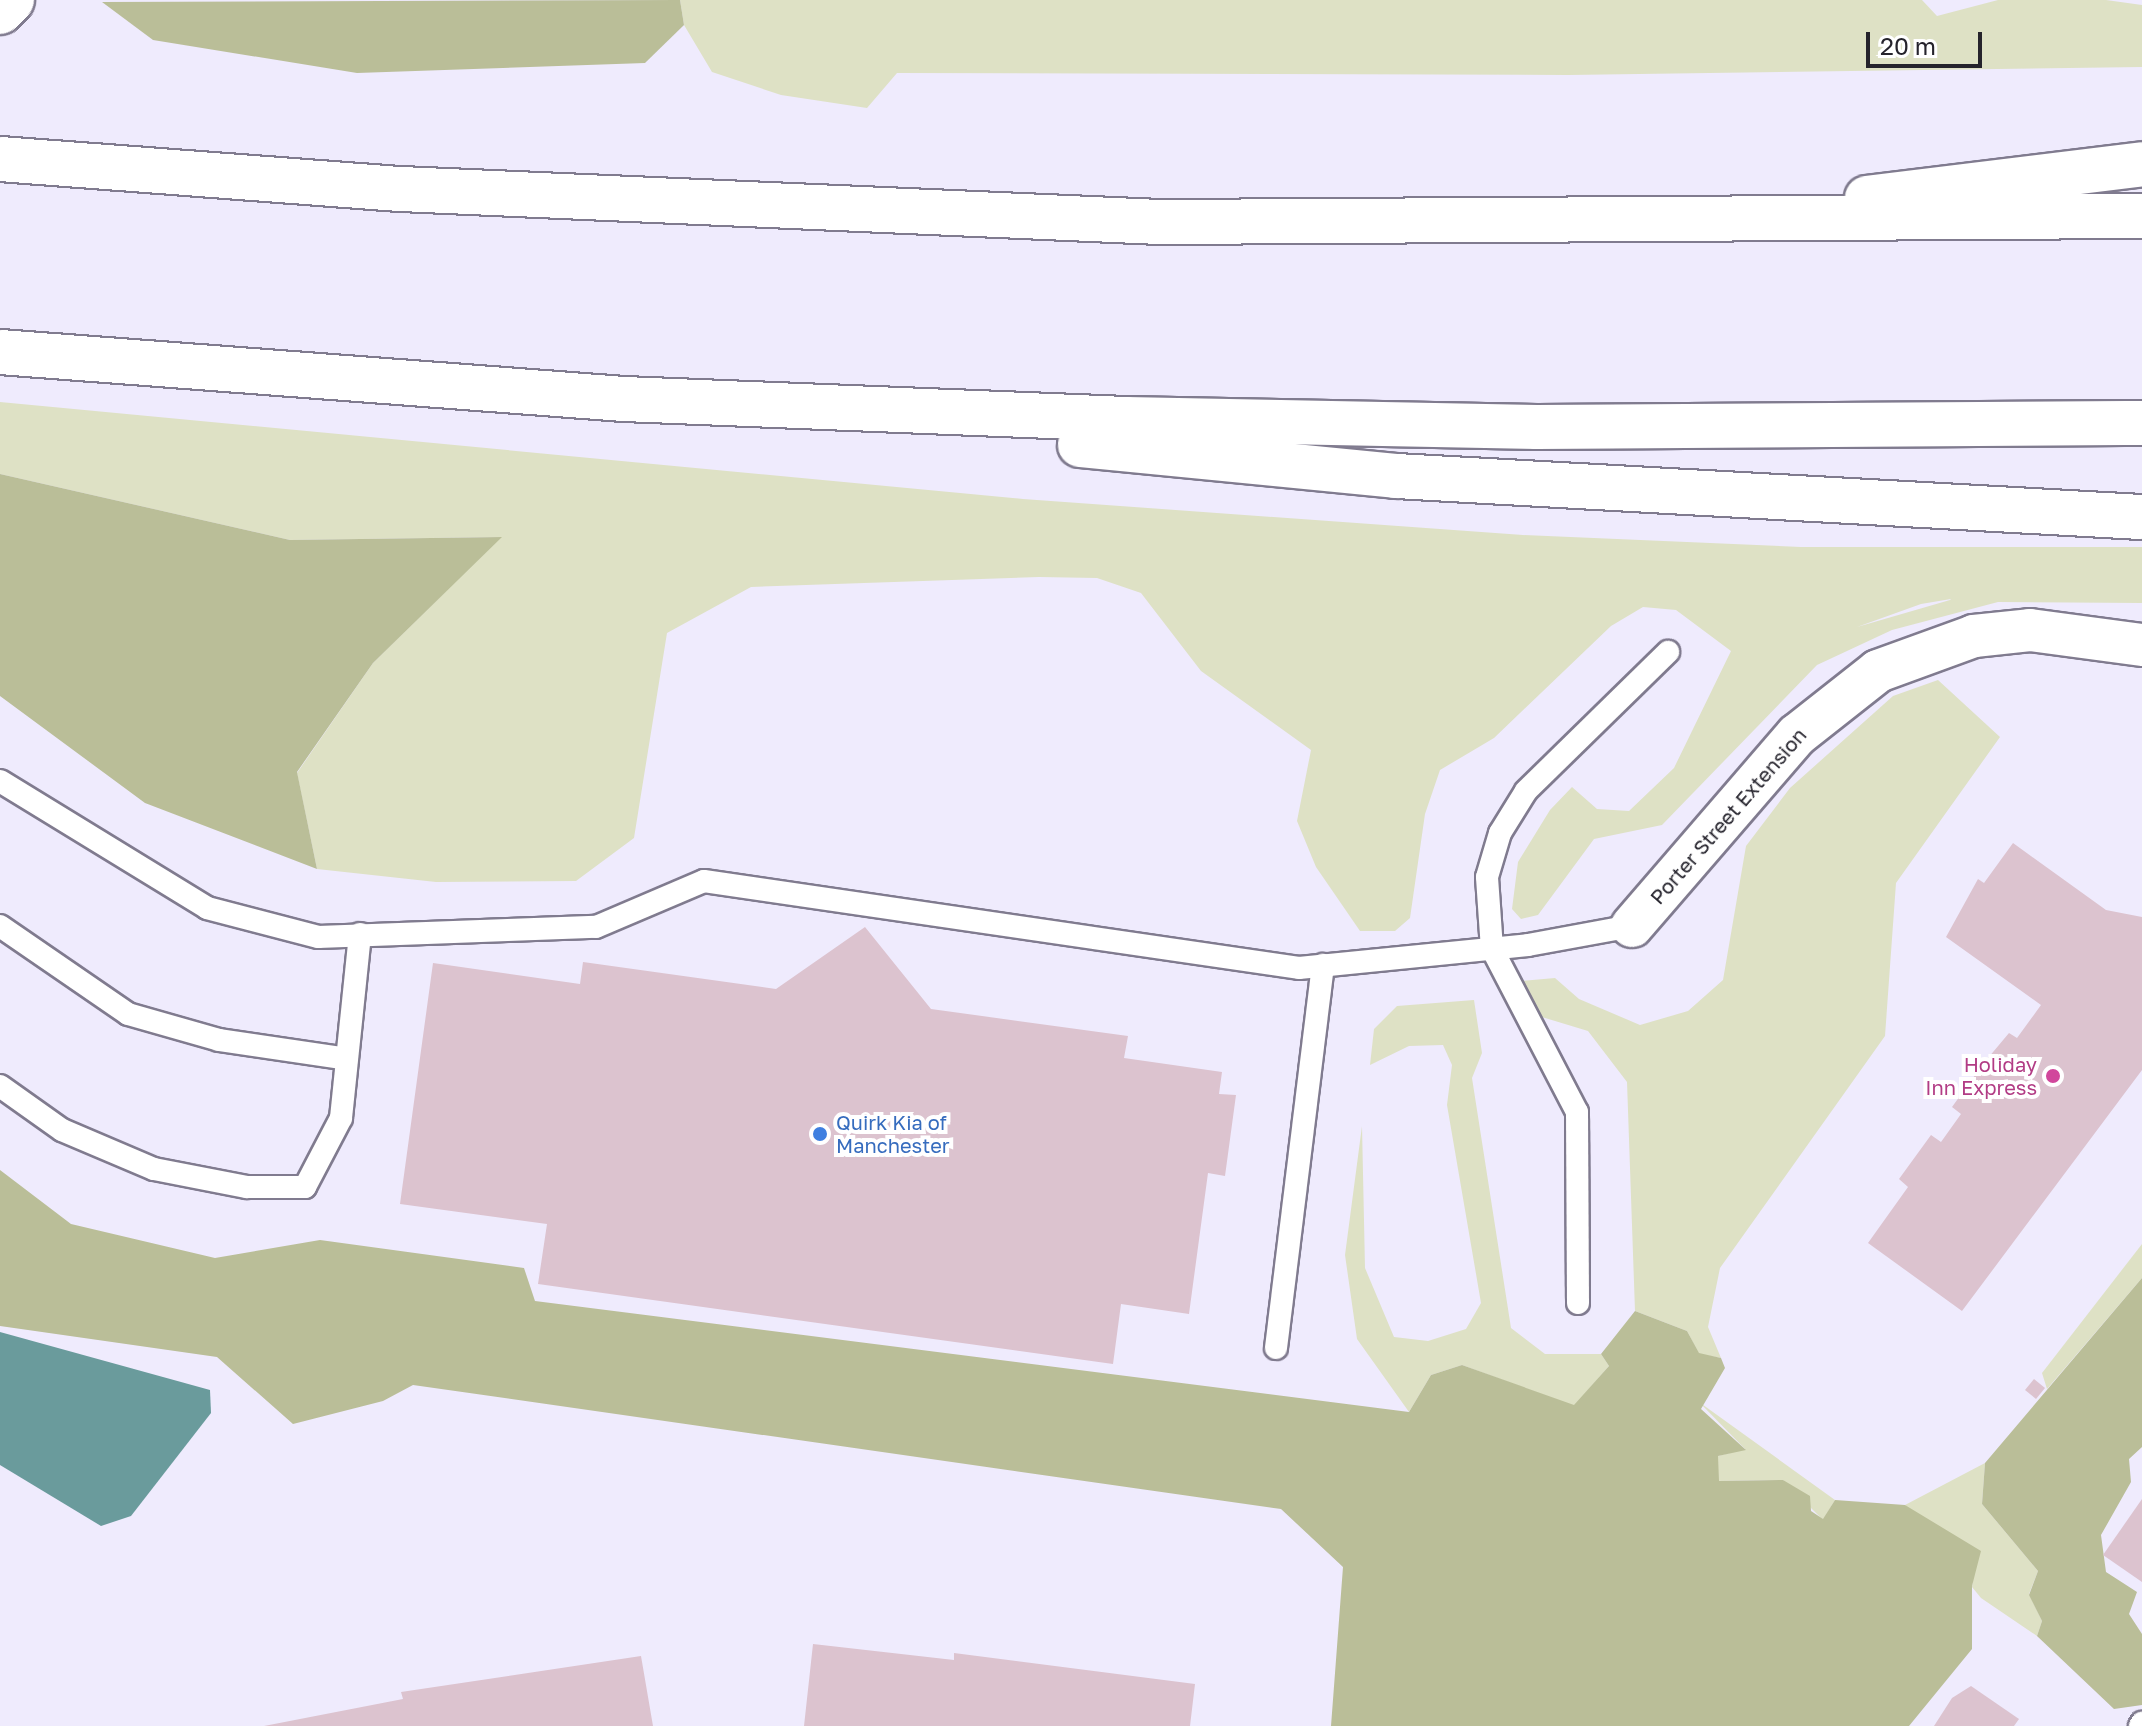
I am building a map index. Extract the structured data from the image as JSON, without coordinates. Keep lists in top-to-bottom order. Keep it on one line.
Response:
{"streets":{"street":["Porter Street Extension"]},"places":["Holiday Inn Express","Quirk Kia of Manchester"],"scale_bar":"20 m"}
